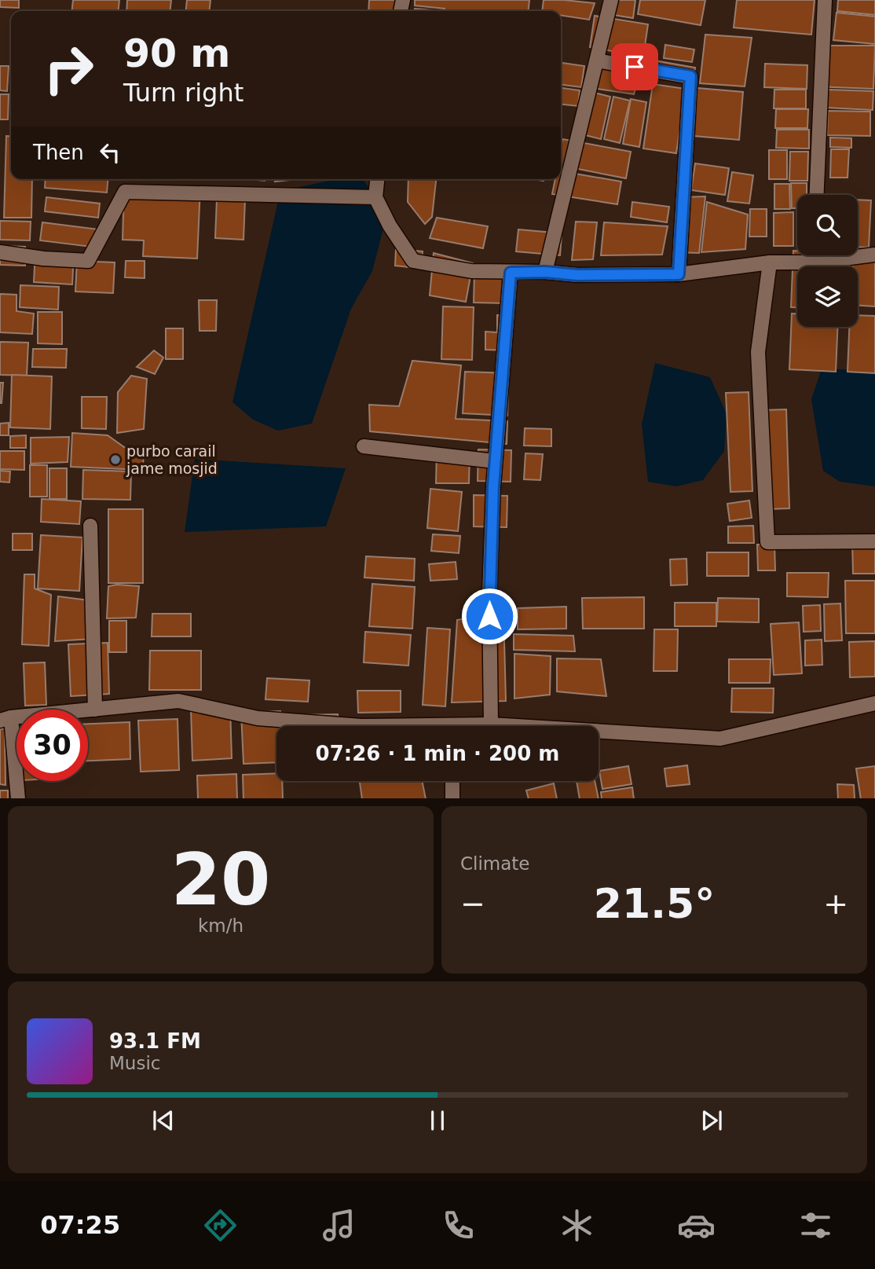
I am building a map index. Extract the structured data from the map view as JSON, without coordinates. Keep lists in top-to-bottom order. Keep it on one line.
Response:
{"places":["purbo carail jame mosjid"],"page":{"turn":["90 m","Turn right"],"then":"Then","limit":"30","trip":"07:26 · 1 min · 200 m","tile":[["20","km/h"],"Climate"],"heat":["−","21.5°","+"],"song":["93.1 FM","Music"],"tabs":"07:25"}}
